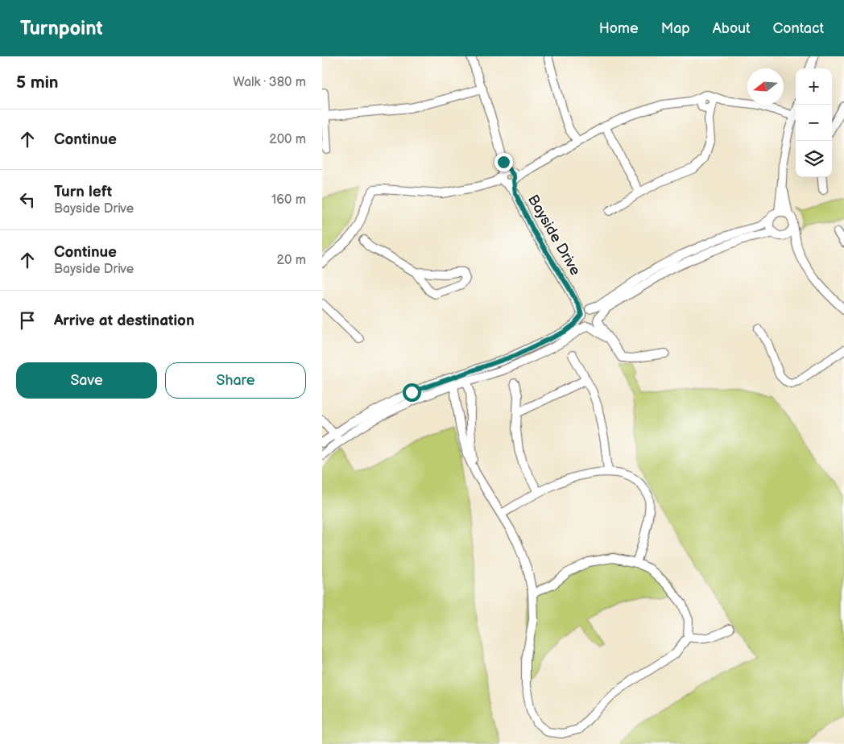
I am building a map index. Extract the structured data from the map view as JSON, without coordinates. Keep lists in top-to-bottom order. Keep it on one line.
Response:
{"streets":{"street":["Bayside Drive"]},"north":"left","page":{"header":"Turnpoint","nav":["Home","Map","About","Contact"],"heading":["5 min","Walk · 380 m"],"map_buttons":["+","−"],"list":[["Continue","200 m"],["Turn left","Bayside Drive","160 m"],["Continue","Bayside Drive","20 m"],"Arrive at destination"],"buttons":["Save","Share"]}}
